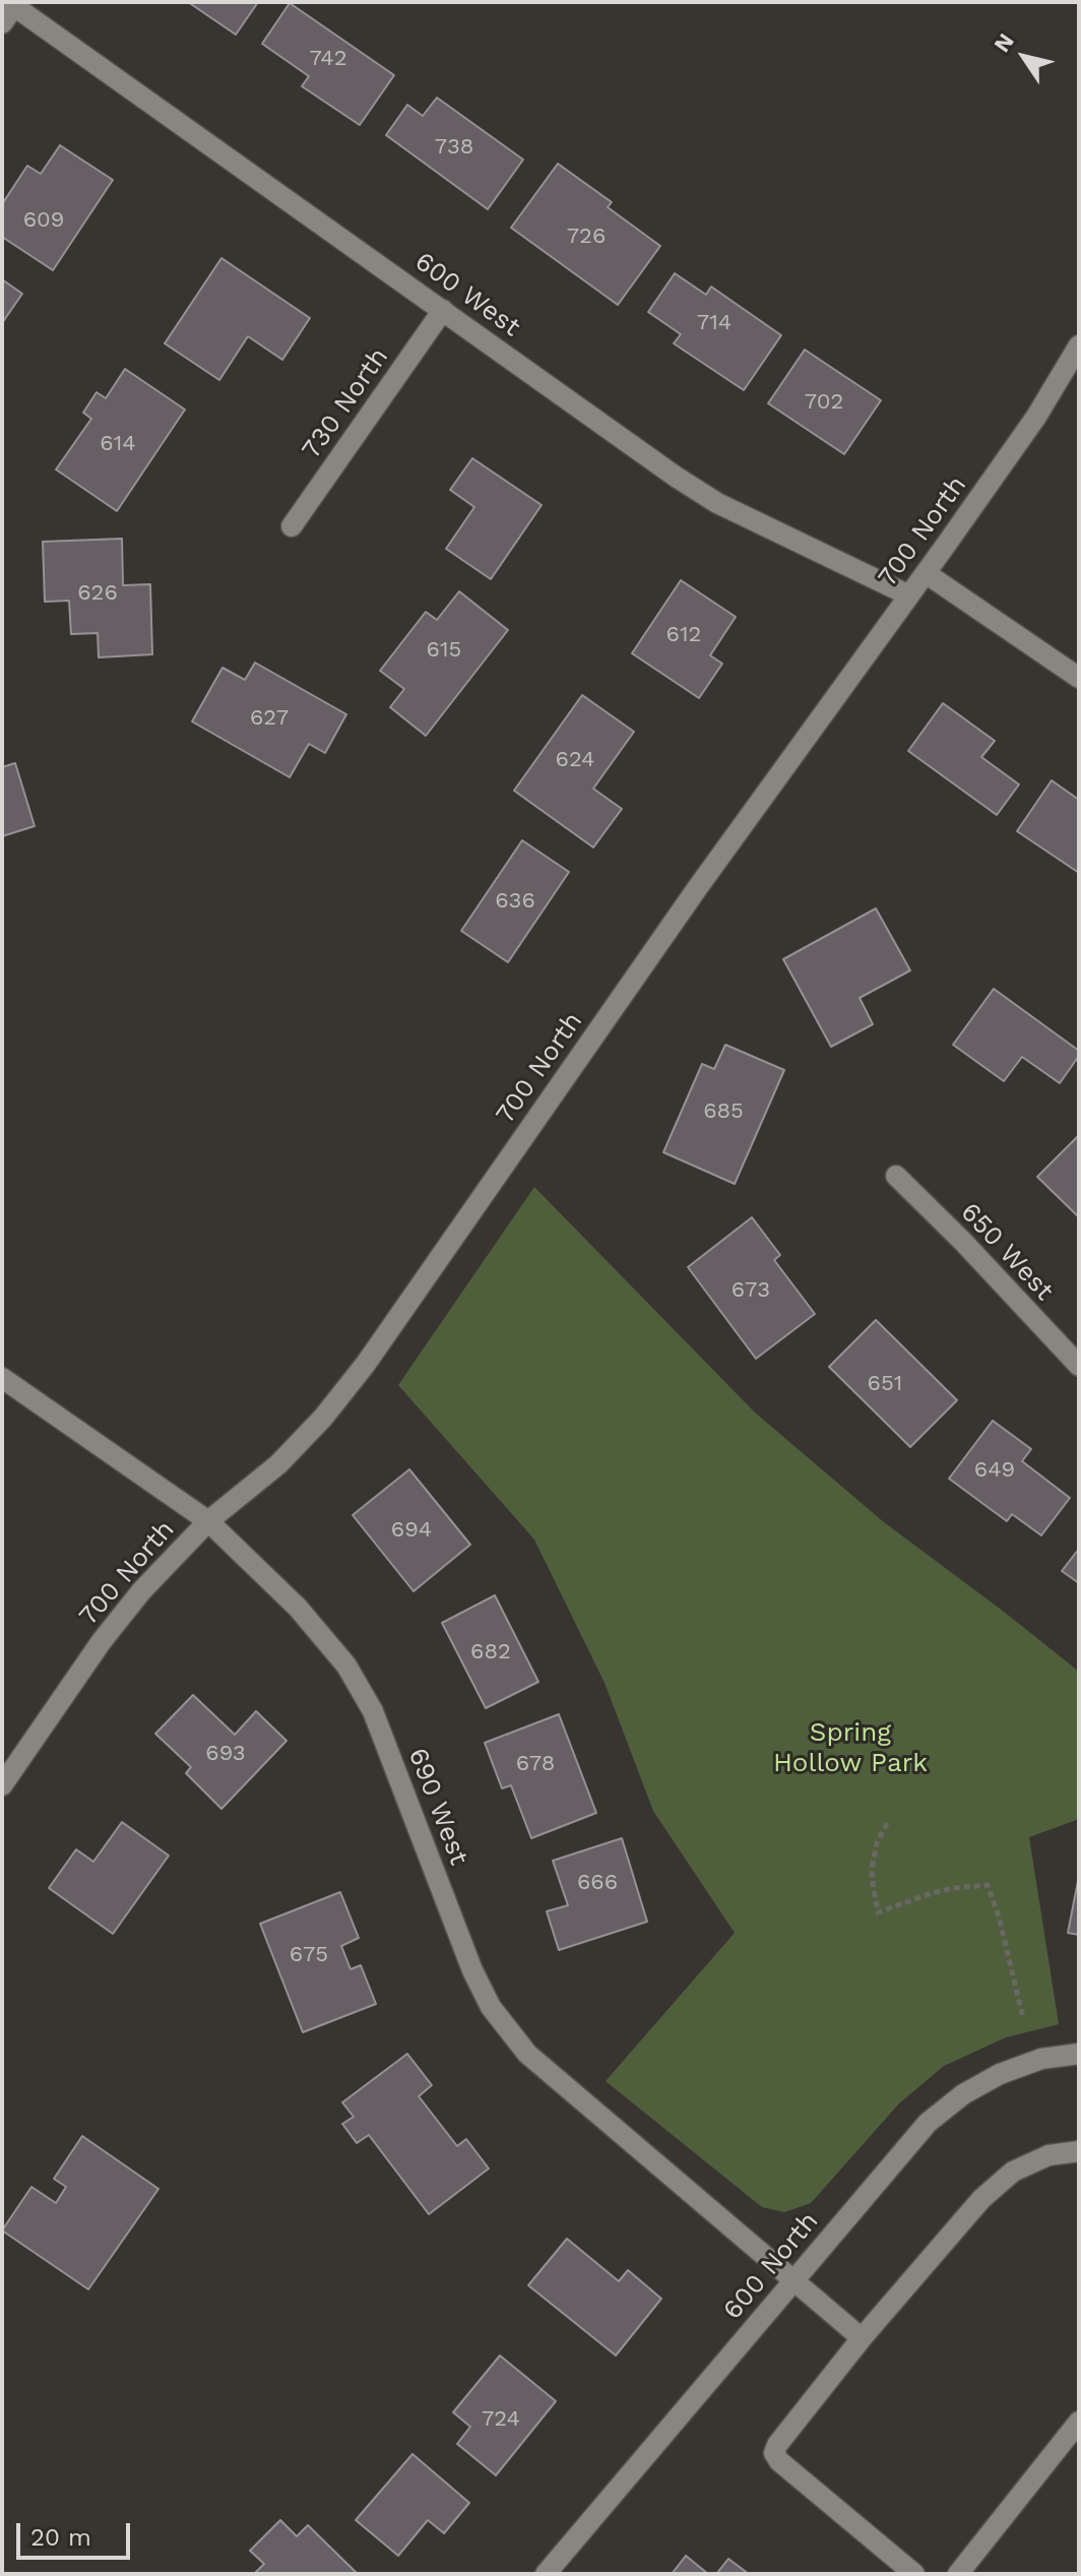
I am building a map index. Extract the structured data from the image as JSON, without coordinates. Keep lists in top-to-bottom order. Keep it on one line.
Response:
{"streets":{"street":["600 West","730 North","700 North","650 West","690 West","600 North"]},"crossings":[["600 West","730 North"],["600 West","700 North"],["700 North","690 West"],["690 West","600 North"]],"parks":["Spring Hollow Park"],"house_numbers":["742","738","609","726","714","702","614","626","612","615","627","624","636","685","673","651","649","694","682","693","678","666","675","724"],"scale_bar":"20 m","north":"top left"}
